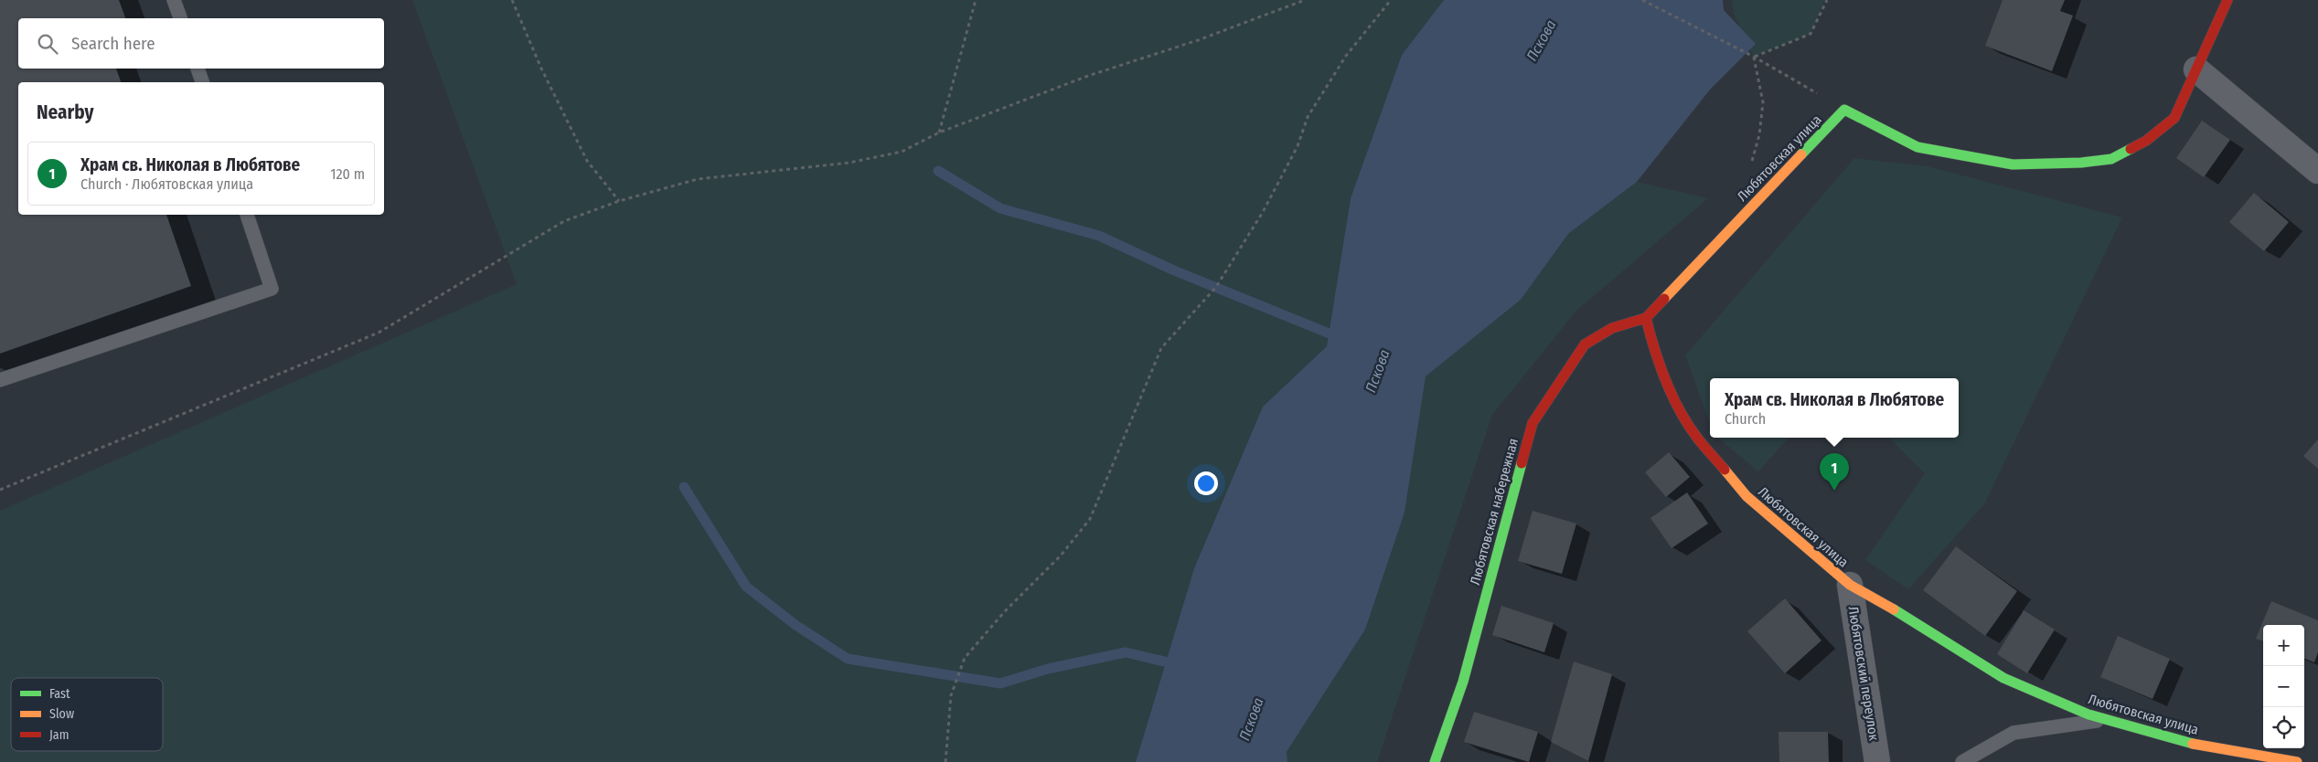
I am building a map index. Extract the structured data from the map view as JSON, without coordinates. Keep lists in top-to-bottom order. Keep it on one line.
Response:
{"streets":{"street":["Любятовская улица","Любятовская набережная","Любятовский переулок"]},"crossings":[["Любятовская улица","Любятовская набережная"],["Любятовская улица","Любятовский переулок"]],"water":["Пскова"],"legend":["Fast","Slow","Jam"],"page":{"search":"Search here","heading":"Nearby","list":[{"mark":"1","name":"Храм св. Николая в Любятове","note":"Church · Любятовская улица","value":"120 m"}],"popup":["Храм св. Николая в Любятове","Church"],"pins":"1","map_buttons":["+","−"]}}
